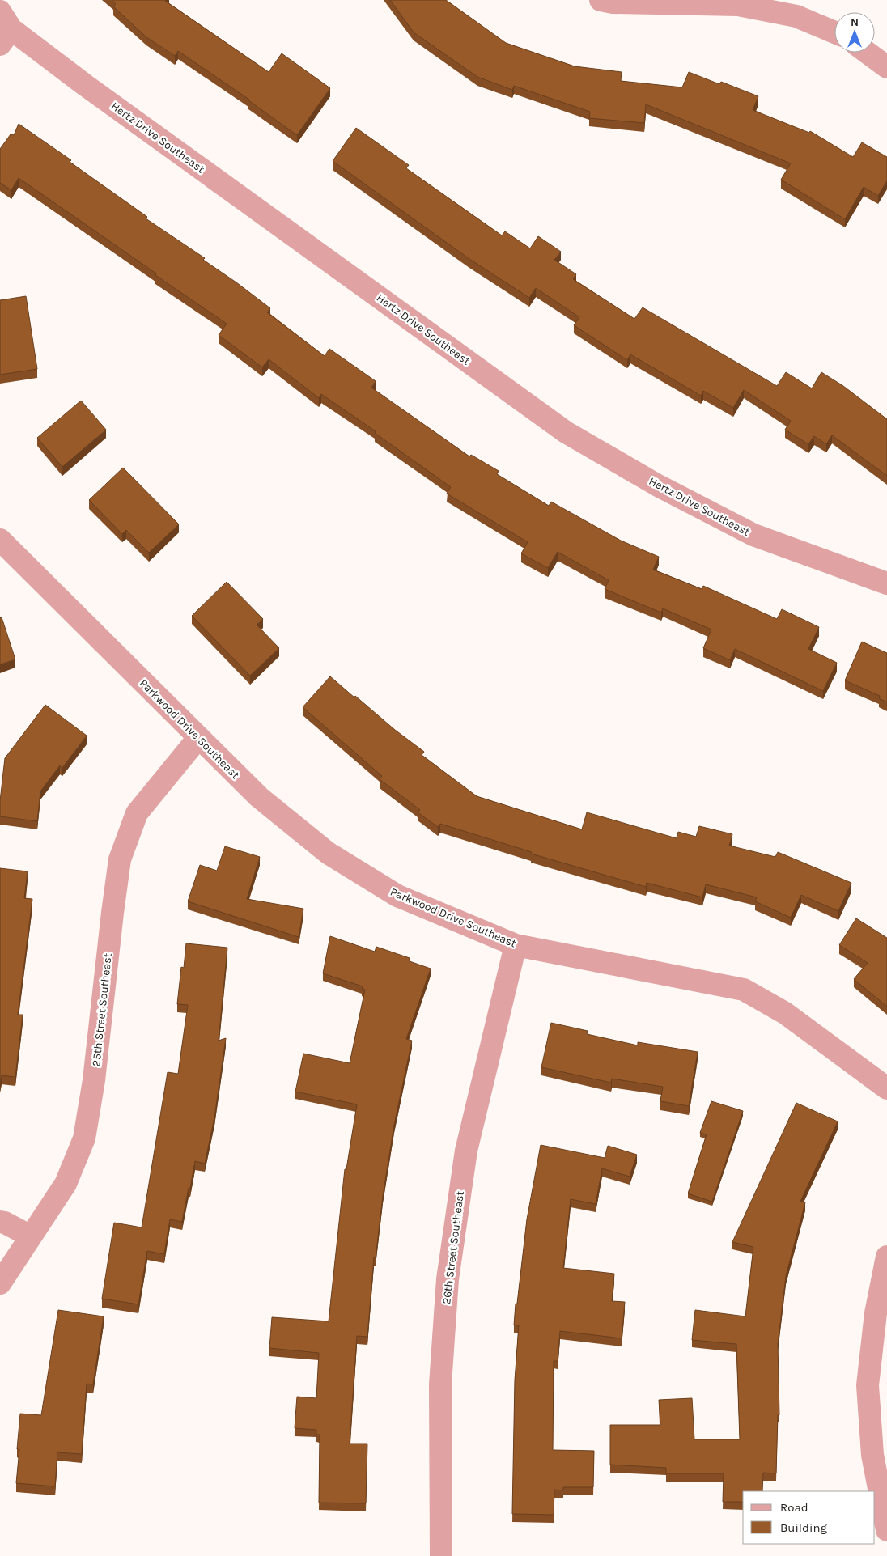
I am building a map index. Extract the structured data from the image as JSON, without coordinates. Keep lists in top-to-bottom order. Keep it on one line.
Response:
{"streets":{"street":["Hertz Drive Southeast","Parkwood Drive Southeast","25th Street Southeast","26th Street Southeast"]},"crossings":[["Parkwood Drive Southeast","25th Street Southeast"],["Parkwood Drive Southeast","26th Street Southeast"]],"legend":["Road","Building"],"north":"top"}
